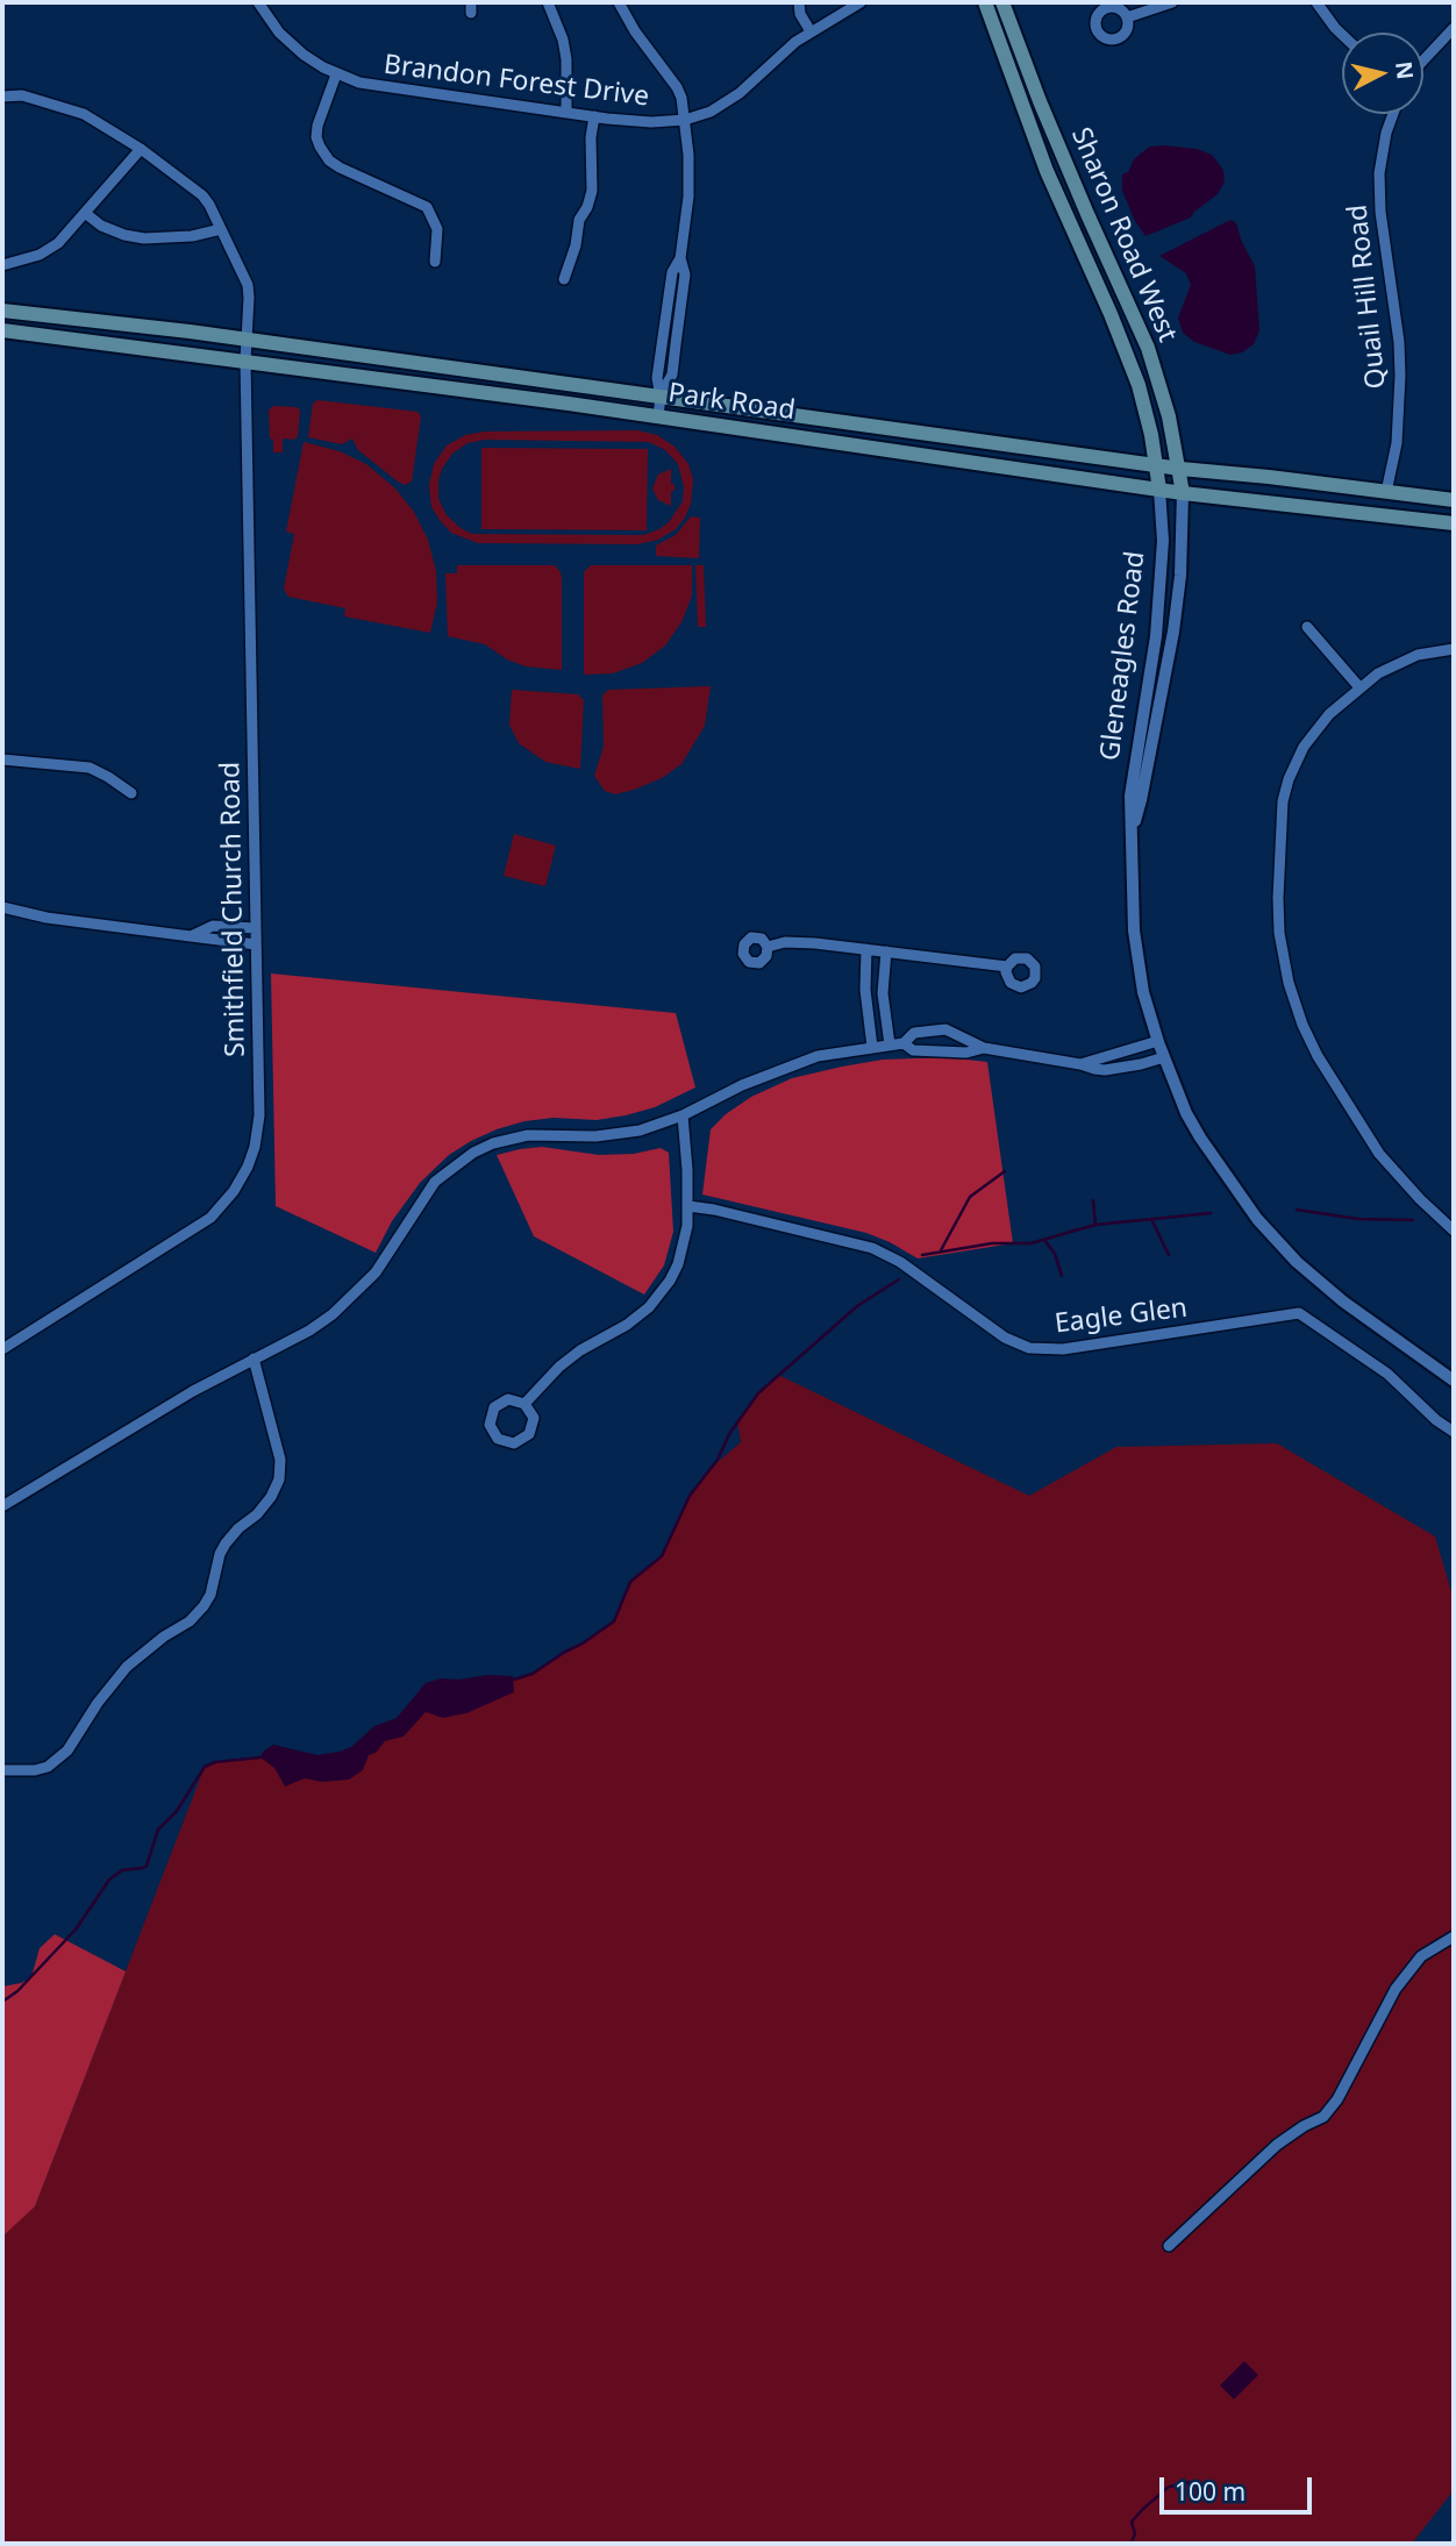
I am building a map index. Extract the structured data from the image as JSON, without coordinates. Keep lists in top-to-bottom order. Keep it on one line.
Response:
{"streets":{"main road":["Sharon Road West","Park Road"],"street":["Brandon Forest Drive","Quail Hill Road","Gleneagles Road","Smithfield Church Road","Eagle Glen"]},"crossings":[["Sharon Road West","Park Road"],["Sharon Road West","Gleneagles Road"],["Quail Hill Road","Park Road"],["Park Road","Gleneagles Road"],["Park Road","Smithfield Church Road"]],"scale_bar":"100 m","north":"right"}
